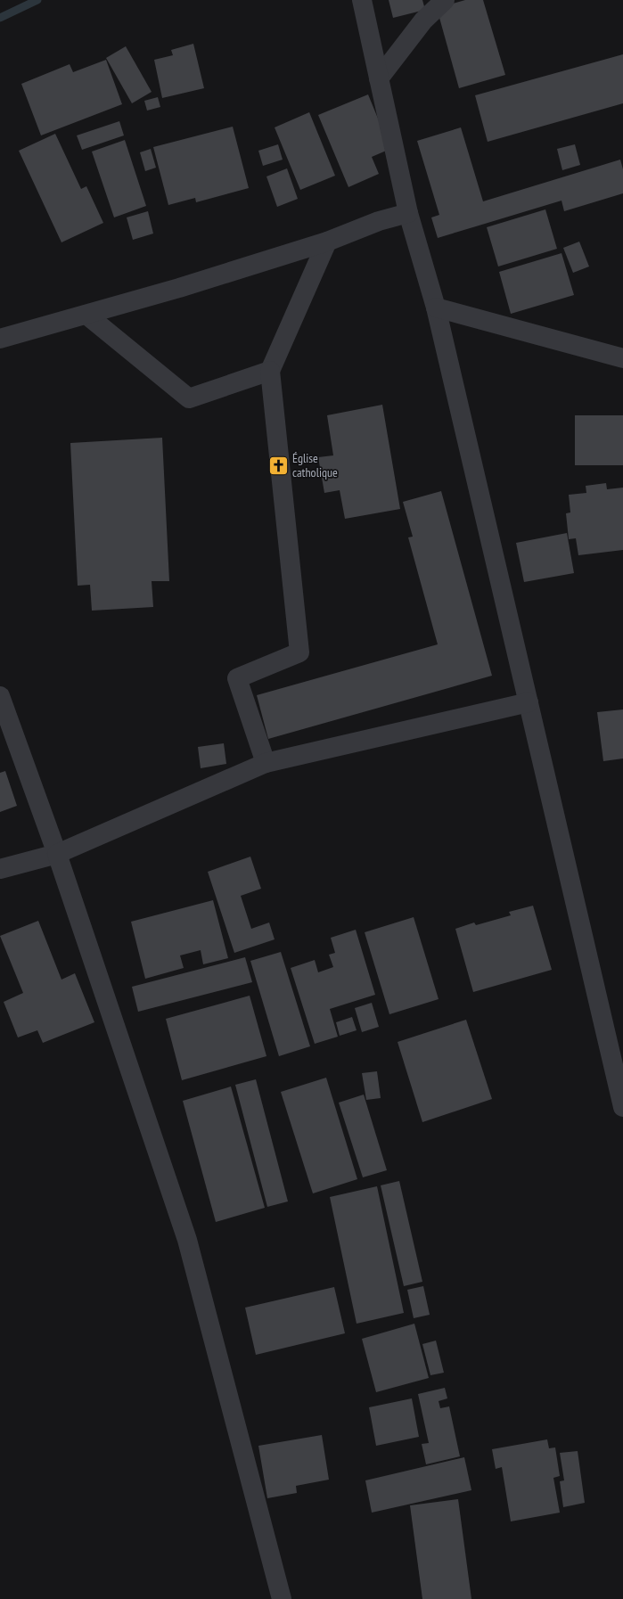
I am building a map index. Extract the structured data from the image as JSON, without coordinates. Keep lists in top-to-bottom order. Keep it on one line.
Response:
{"places":{"church":["Église catholique"]}}
